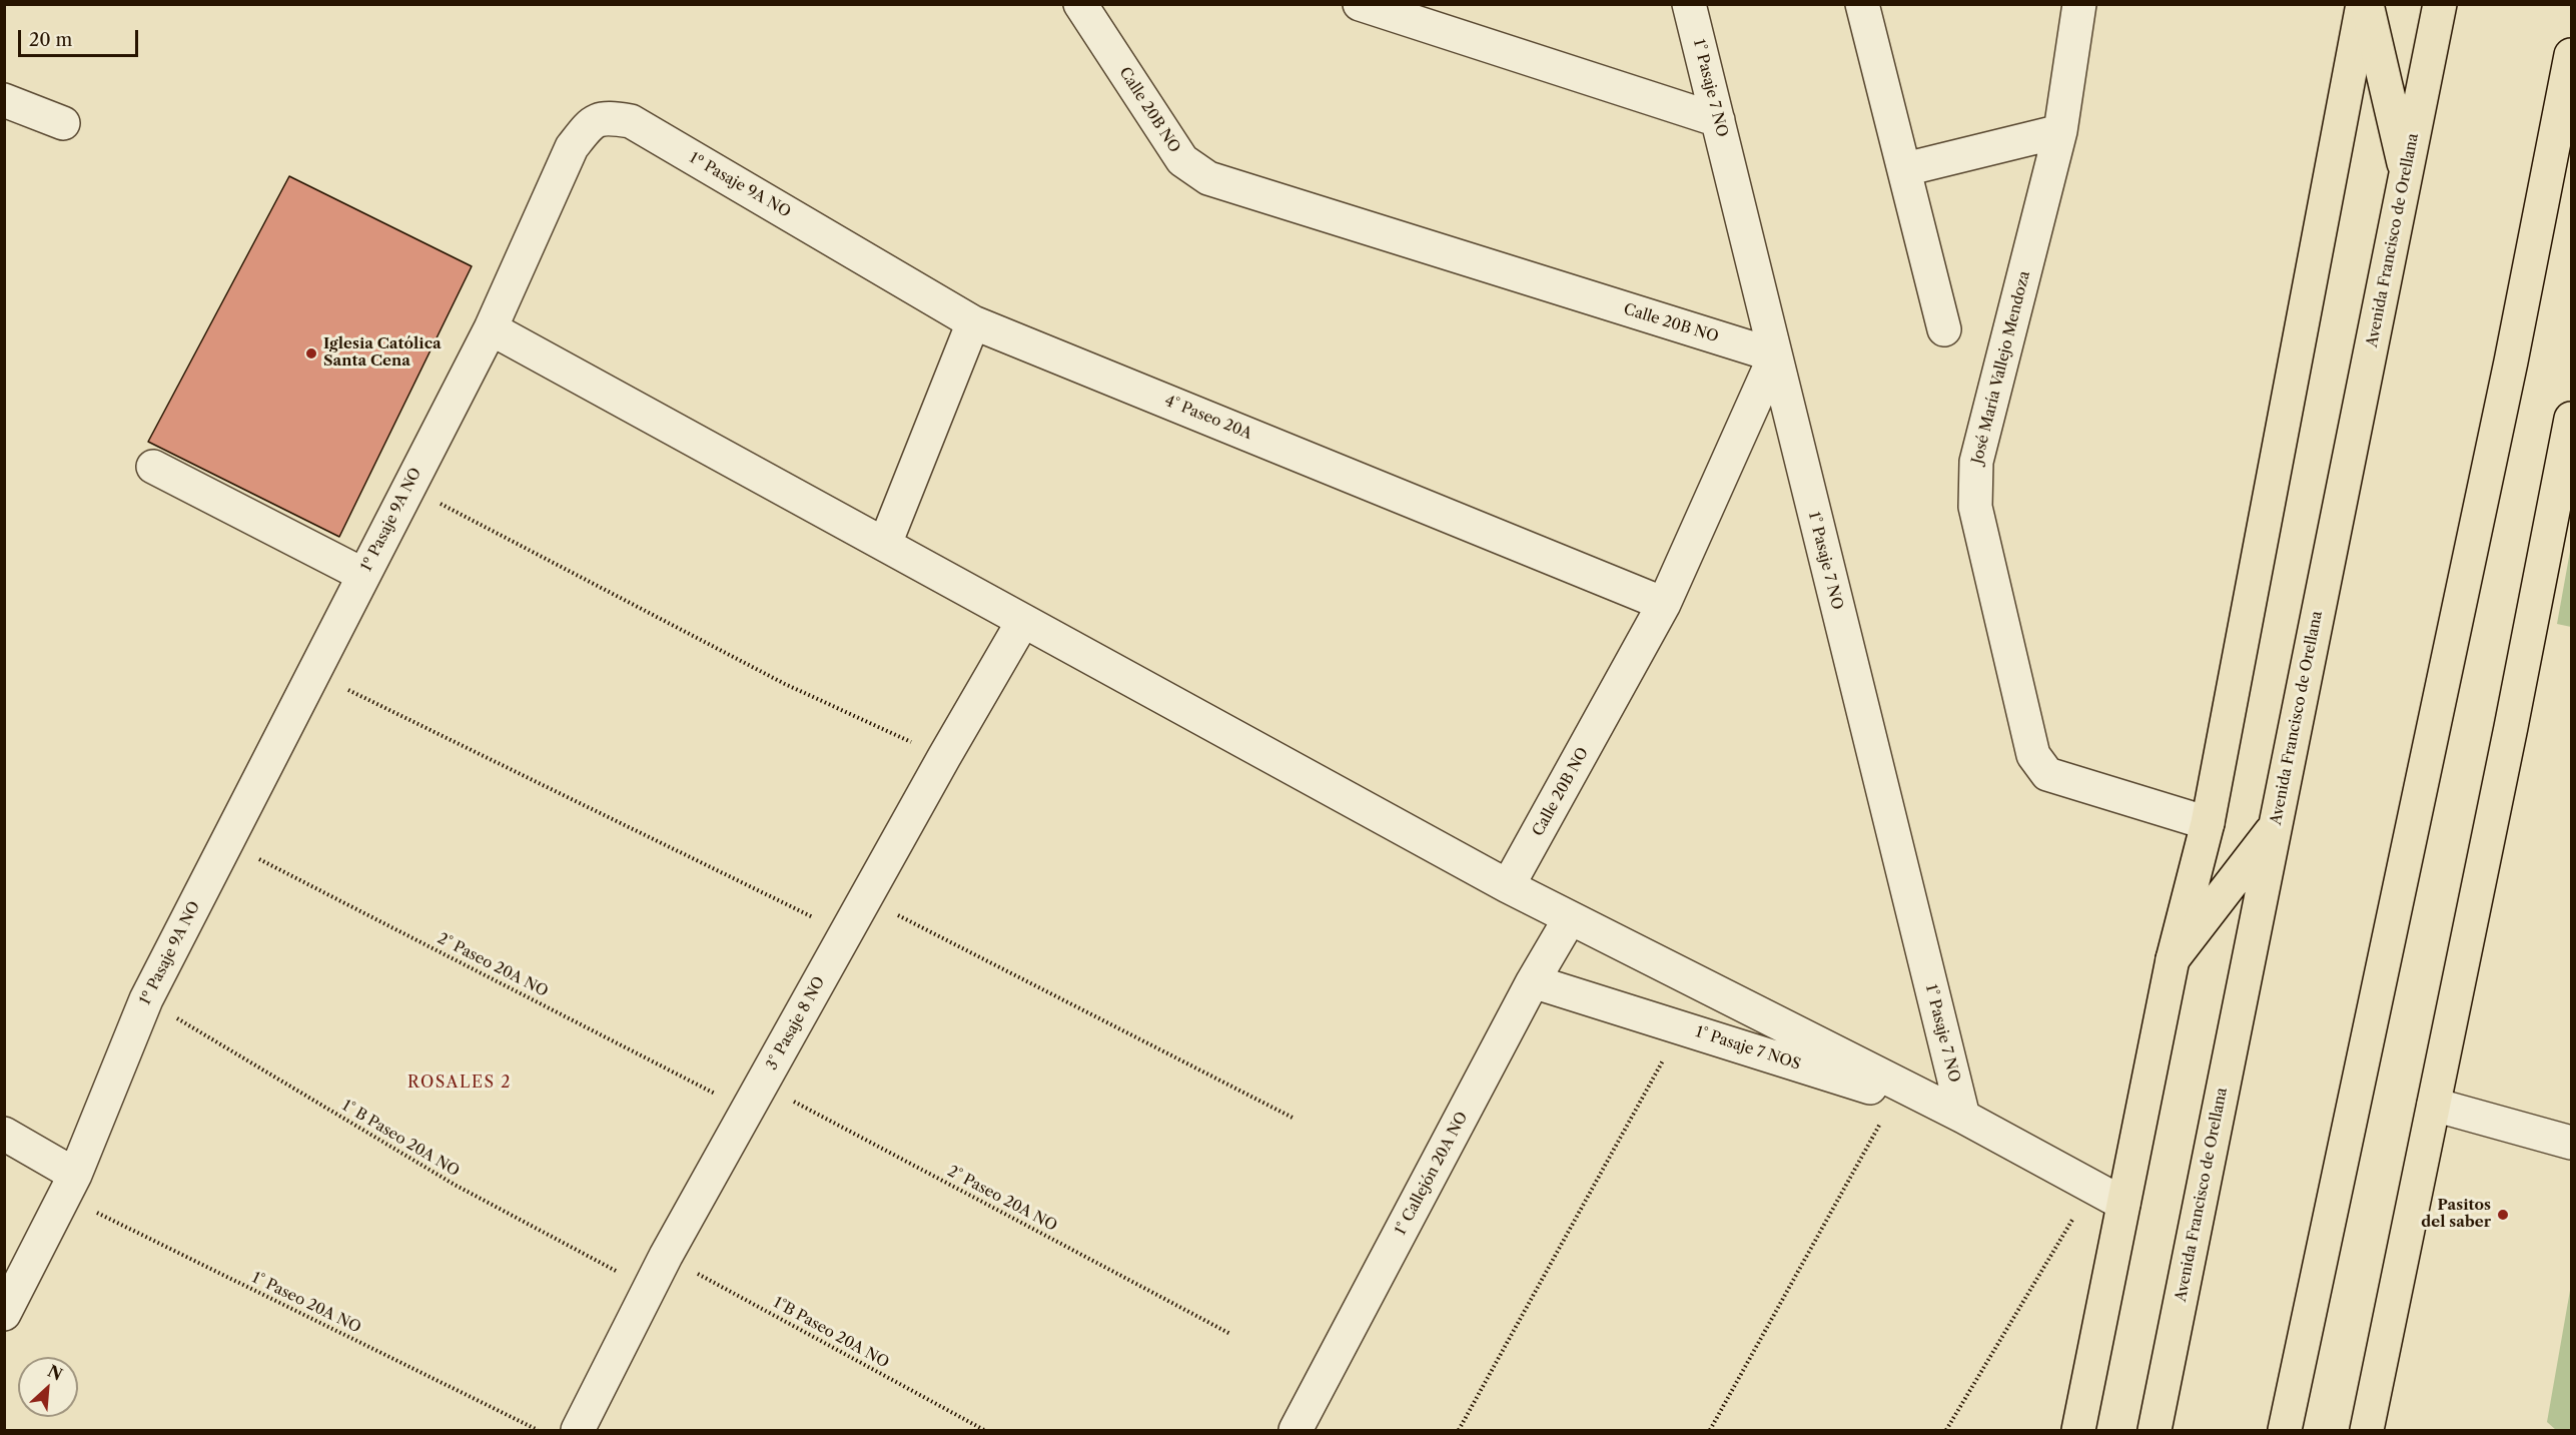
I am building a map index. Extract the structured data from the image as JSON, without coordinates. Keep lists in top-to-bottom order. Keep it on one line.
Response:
{"streets":{"main road":["Avenida Francisco de Orellana"],"street":["1° Pasaje 7 NO","Calle 20B NO","1º Pasaje 9A NO","José María Vallejo Mendoza","4° Paseo 20A","3° Pasaje 8 NO","1° Pasaje 7 NOS","1° Callejón 20A NO"],"path":["2° Paseo 20A NO","1° B Paseo 20A NO","1° Paseo 20A NO","1°B Paseo 20A NO"]},"crossings":[["1° Pasaje 7 NO","Calle 20B NO"],["1° Pasaje 7 NO","1° Pasaje 7 NOS"],["Calle 20B NO","4° Paseo 20A"],["1º Pasaje 9A NO","4° Paseo 20A"],["1º Pasaje 9A NO","2° Paseo 20A NO"],["1º Pasaje 9A NO","1° B Paseo 20A NO"],["1º Pasaje 9A NO","1° Paseo 20A NO"],["2° Paseo 20A NO","3° Pasaje 8 NO"],["3° Pasaje 8 NO","1° B Paseo 20A NO"],["3° Pasaje 8 NO","1°B Paseo 20A NO"],["1° Pasaje 7 NOS","1° Callejón 20A NO"]],"districts":["ROSALES 2"],"places":["Iglesia Católica Santa Cena","Pasitos del saber"],"scale_bar":"20 m","north":"top right"}
